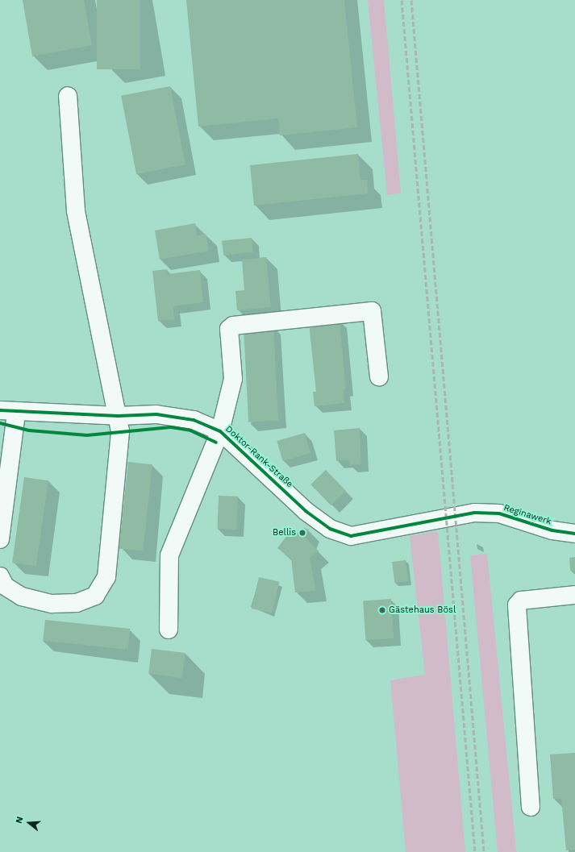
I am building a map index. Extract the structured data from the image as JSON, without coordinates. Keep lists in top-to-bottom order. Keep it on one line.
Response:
{"streets":{"street":["Doktor-Rank-Straße","Reginawerk"]},"crossings":[["Doktor-Rank-Straße","Reginawerk"]],"places":["Bellis","Gästehaus Bösl"],"north":"left"}
